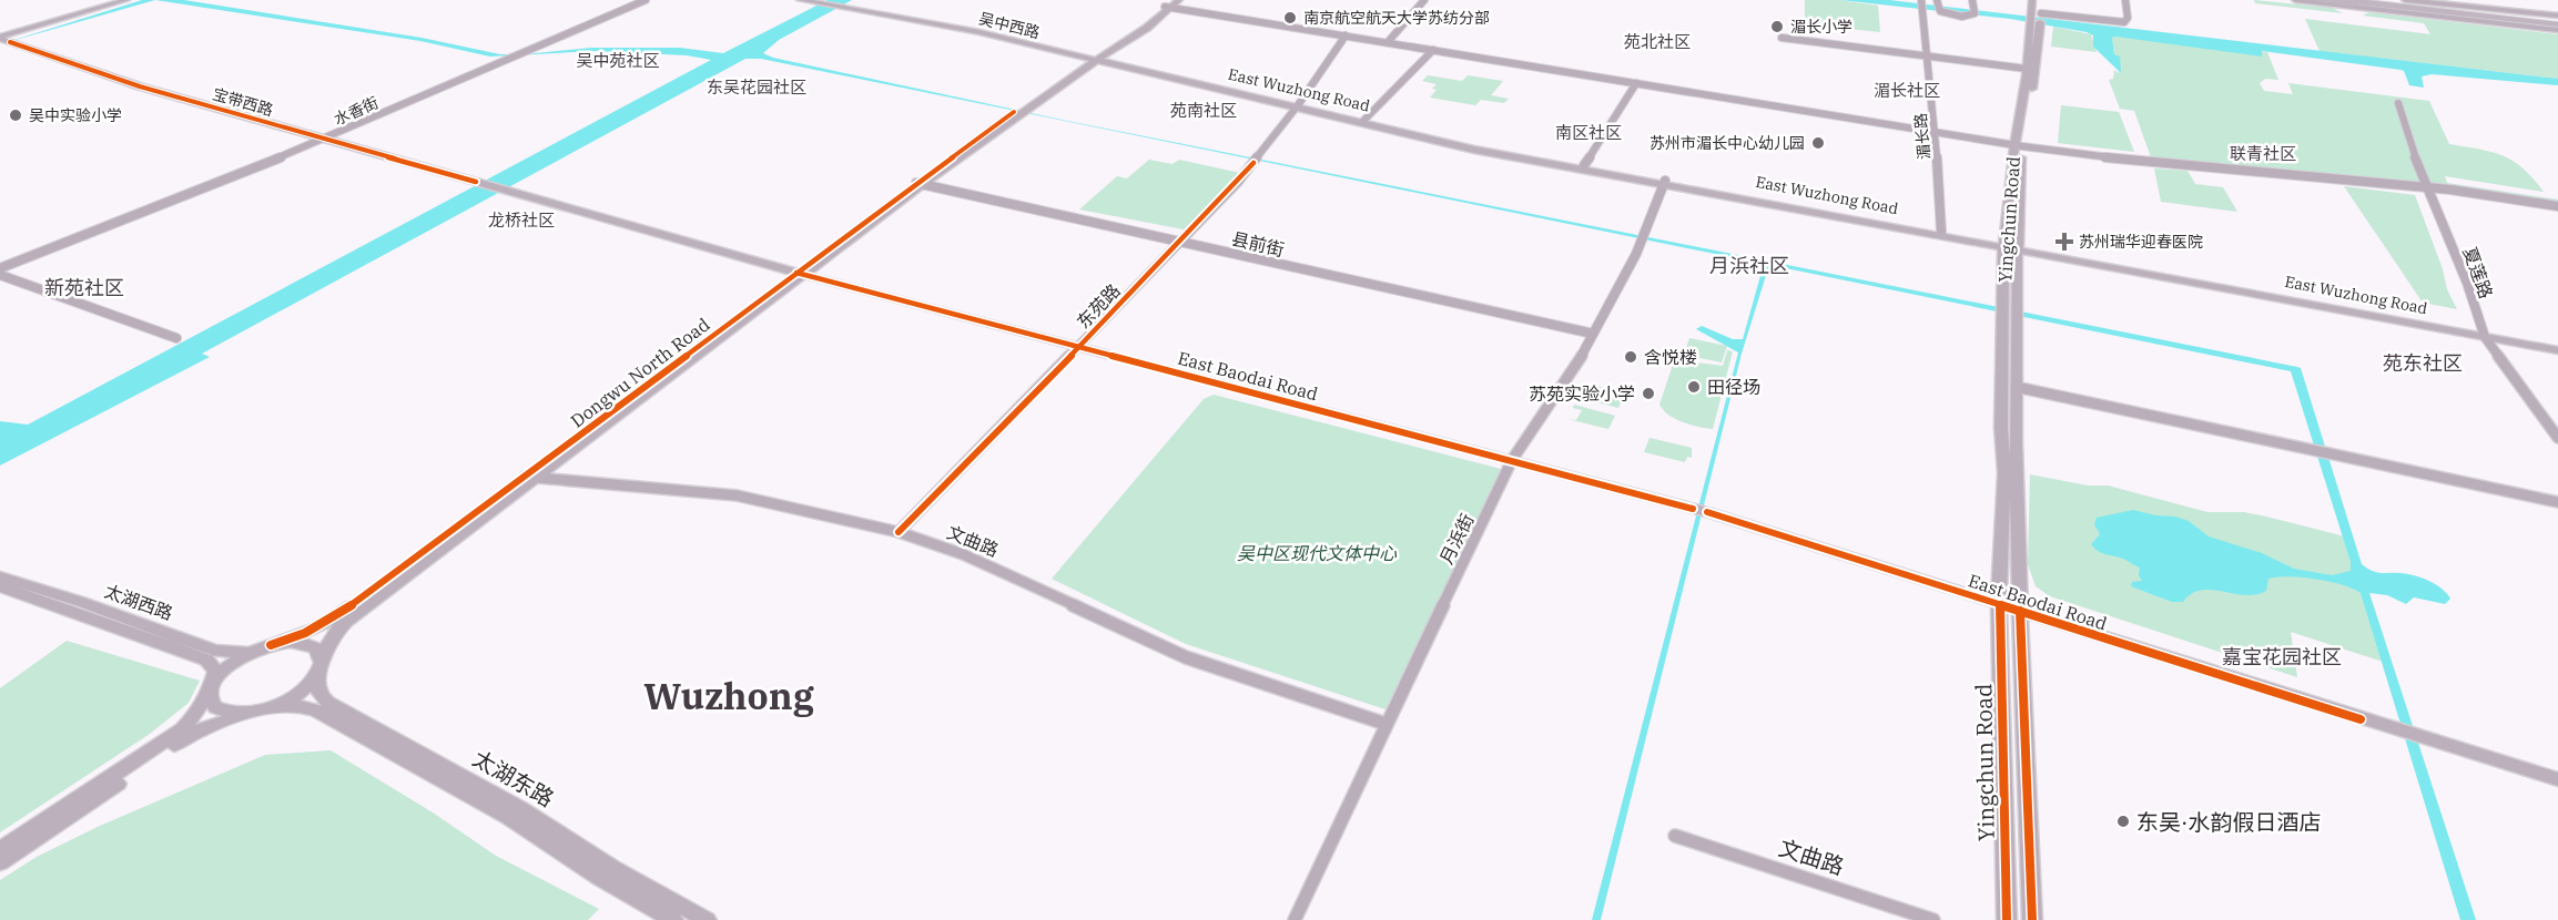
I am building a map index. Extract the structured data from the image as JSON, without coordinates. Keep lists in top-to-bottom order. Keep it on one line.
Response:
{"streets":{"main road":["吴中西路","East Wuzhong Road","宝带西路","Yingchun Road","Dongwu North Road","East Baodai Road","太湖西路","太湖东路"],"street":["水香街","湄长路","县前街","夏莲路","东苑路","月浜街","文曲路"]},"crossings":[["吴中西路","East Wuzhong Road"],["吴中西路","Dongwu North Road"],["East Wuzhong Road","湄长路"],["East Wuzhong Road","Yingchun Road"],["East Wuzhong Road","夏莲路"],["East Wuzhong Road","东苑路"],["East Wuzhong Road","Dongwu North Road"],["East Wuzhong Road","月浜街"],["宝带西路","水香街"],["宝带西路","Dongwu North Road"],["宝带西路","East Baodai Road"],["Yingchun Road","East Baodai Road"],["县前街","东苑路"],["县前街","Dongwu North Road"],["县前街","月浜街"],["东苑路","East Baodai Road"],["东苑路","文曲路"],["Dongwu North Road","East Baodai Road"],["Dongwu North Road","文曲路"],["Dongwu North Road","太湖西路"],["Dongwu North Road","太湖东路"],["East Baodai Road","月浜街"],["月浜街","文曲路"]],"districts":["苑北社区","吴中苑社区","东吴花园社区","湄长社区","苑南社区","南区社区","联青社区","龙桥社区","月浜社区","新苑社区","苑东社区","嘉宝花园社区","Wuzhong"],"parks":["吴中区现代文体中心"],"places":{"other":["南京航空航天大学苏纺分部","湄长小学","吴中实验小学","苏州市湄长中心幼儿园","含悦楼","田径场","苏苑实验小学","东吴·水韵假日酒店"],"health":["苏州瑞华迎春医院"]}}
